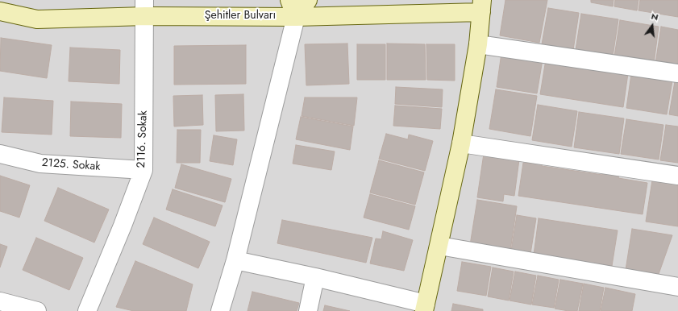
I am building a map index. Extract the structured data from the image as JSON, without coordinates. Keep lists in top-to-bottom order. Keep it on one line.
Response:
{"streets":{"street":["Şehitler Bulvarı","2116. Sokak","2125. Sokak"]},"crossings":[["Şehitler Bulvarı","2116. Sokak"],["2116. Sokak","2125. Sokak"]],"north":"top"}
